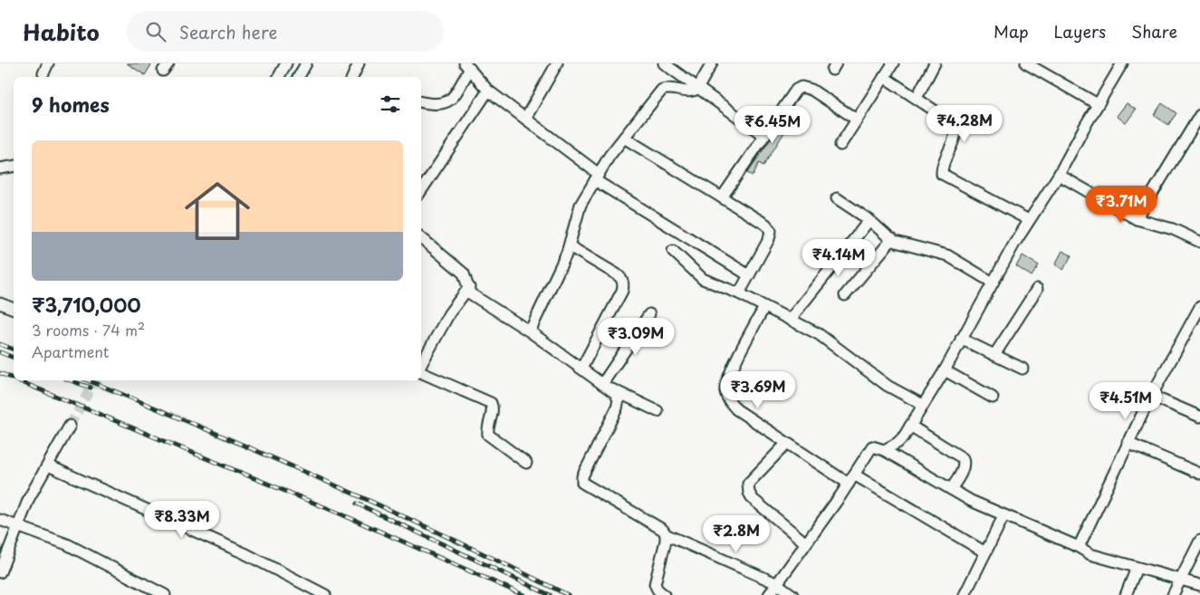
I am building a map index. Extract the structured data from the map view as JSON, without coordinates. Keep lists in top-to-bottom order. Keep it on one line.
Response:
{"page":{"header":"Habito","search":"Search here","nav":["Map","Layers","Share"],"heading":"9 homes","price":["₹4.28M","₹6.45M","₹3.71M","₹4.14M","₹3.09M","₹3.69M","₹4.51M","₹8.33M","₹2.8M"],"list":[{"name":"₹3,710,000","note":"3 rooms · 74 m² · Apartment"}]}}
